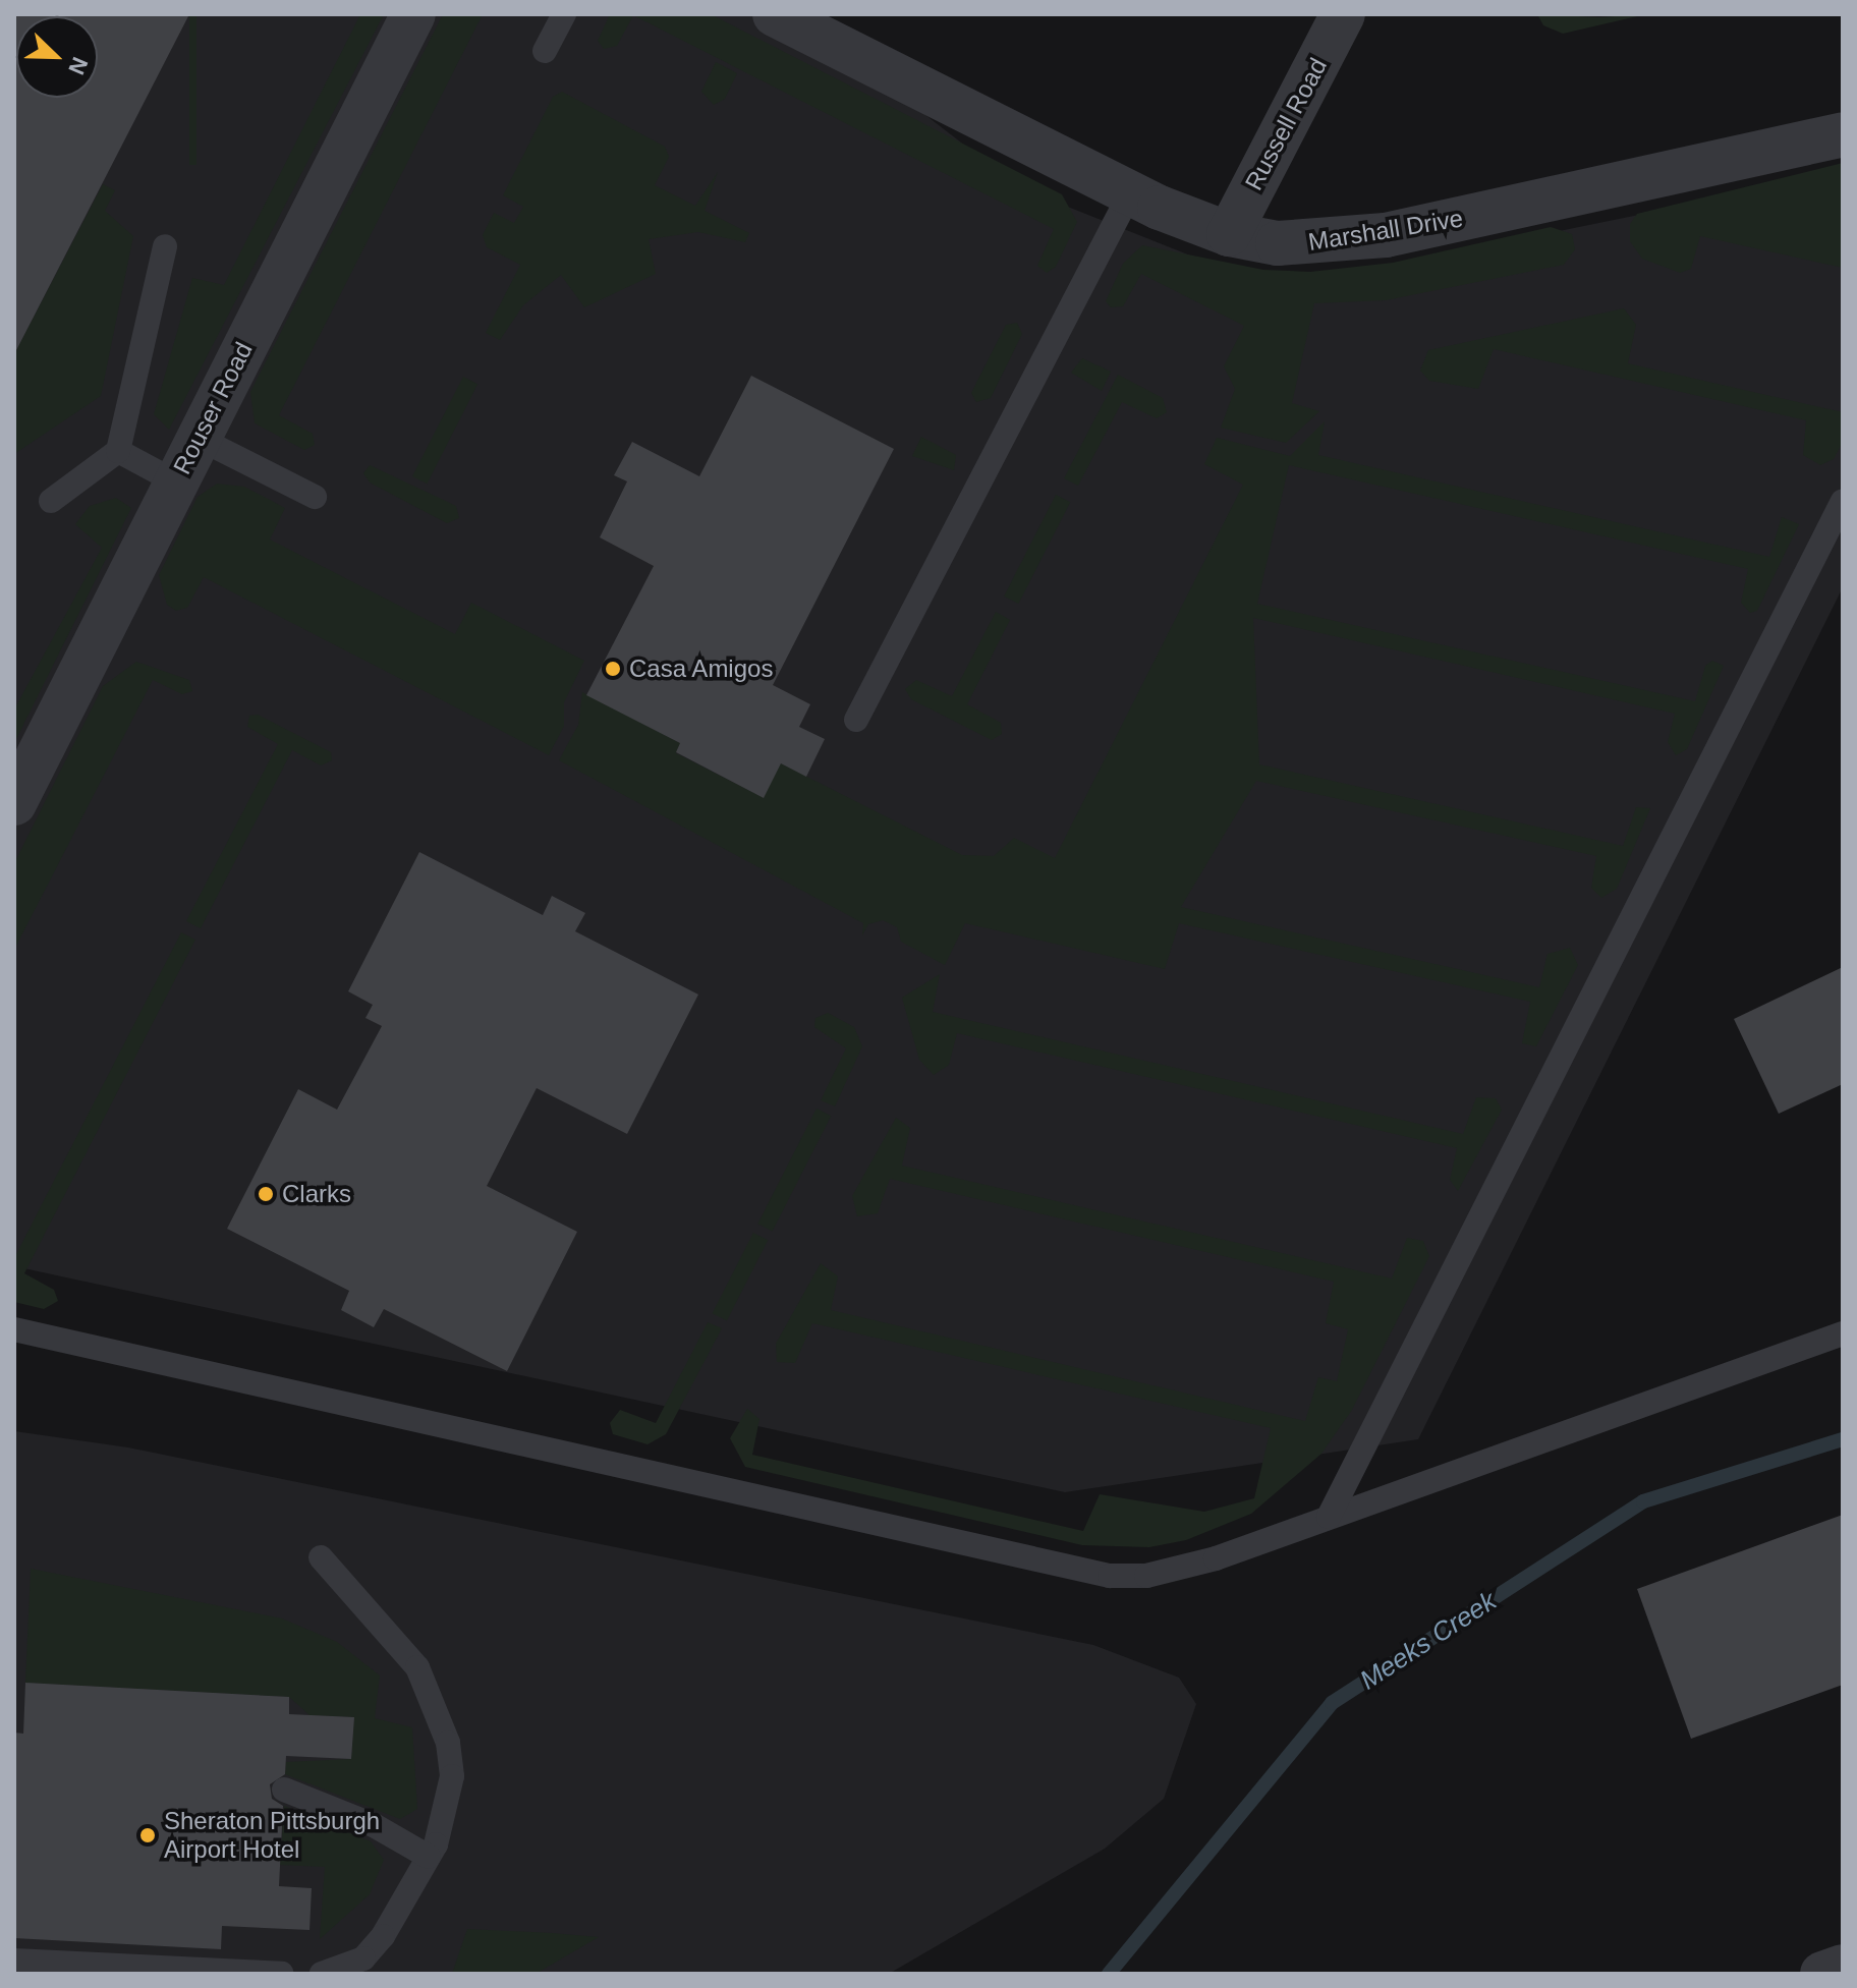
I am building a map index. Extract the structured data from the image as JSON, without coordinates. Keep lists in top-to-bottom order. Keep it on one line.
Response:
{"streets":{"street":["Russell Road","Marshall Drive","Rouser Road"]},"crossings":[["Russell Road","Marshall Drive"]],"water":["Meeks Creek"],"places":["Casa Amigos","Clarks","Sheraton Pittsburgh Airport Hotel"],"north":"bottom right"}
